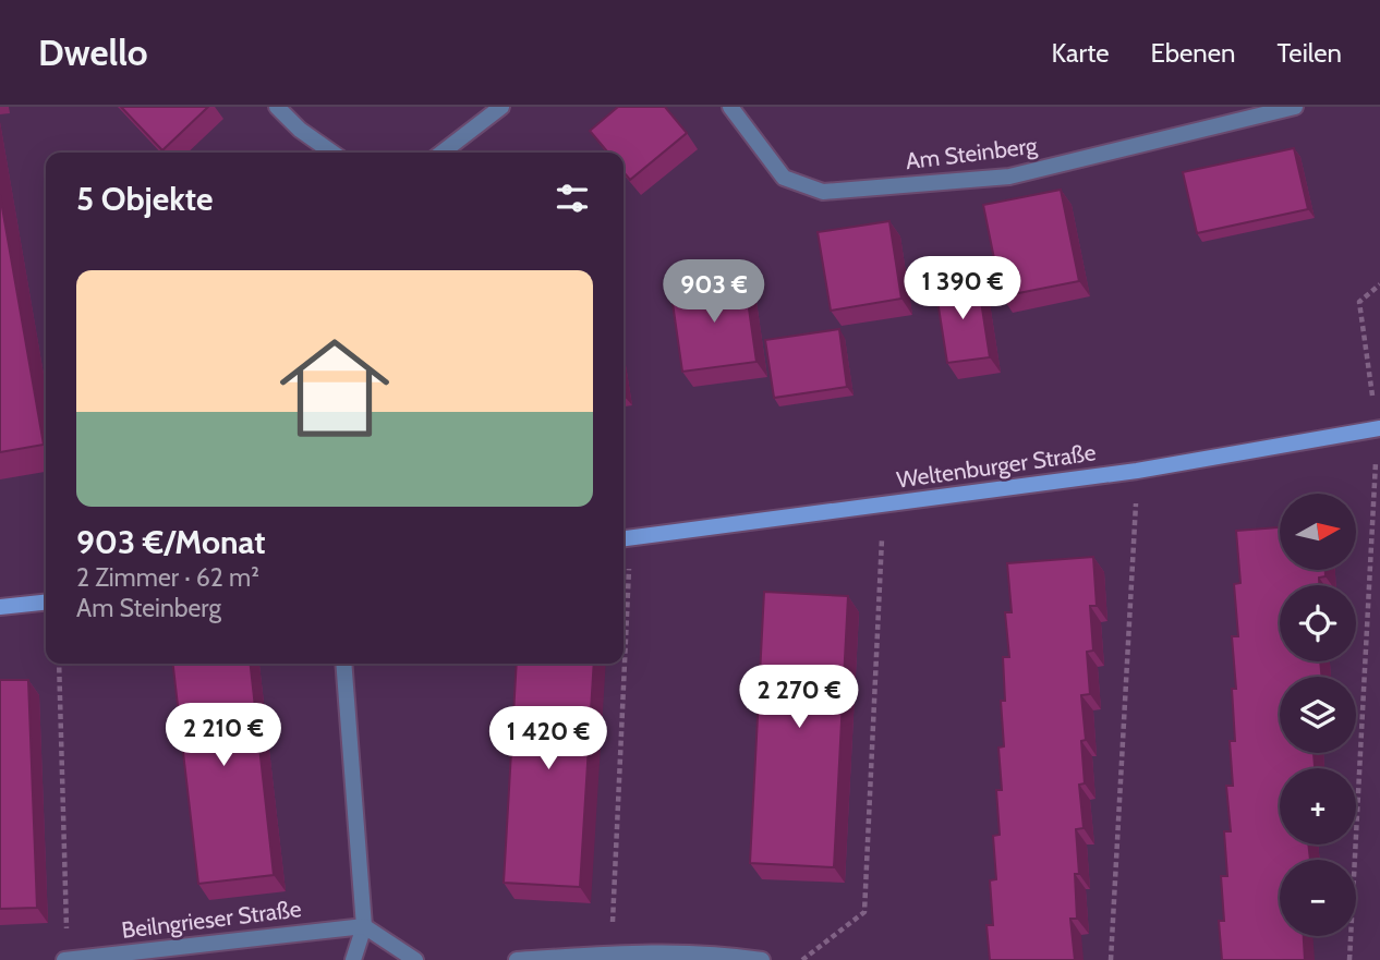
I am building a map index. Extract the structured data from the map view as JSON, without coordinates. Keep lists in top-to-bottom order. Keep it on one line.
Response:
{"streets":{"street":["Am Steinberg","Weltenburger Straße","Beilngrieser Straße"]},"north":"right","page":{"header":"Dwello","nav":["Karte","Ebenen","Teilen"],"heading":"5 Objekte","list":[{"name":"903 €/Monat","note":"2 Zimmer · 62 m² · Am Steinberg"}],"price":["1 390 €","903 €","2 270 €","2 210 €","1 420 €"],"map_buttons":["+","−"]}}
